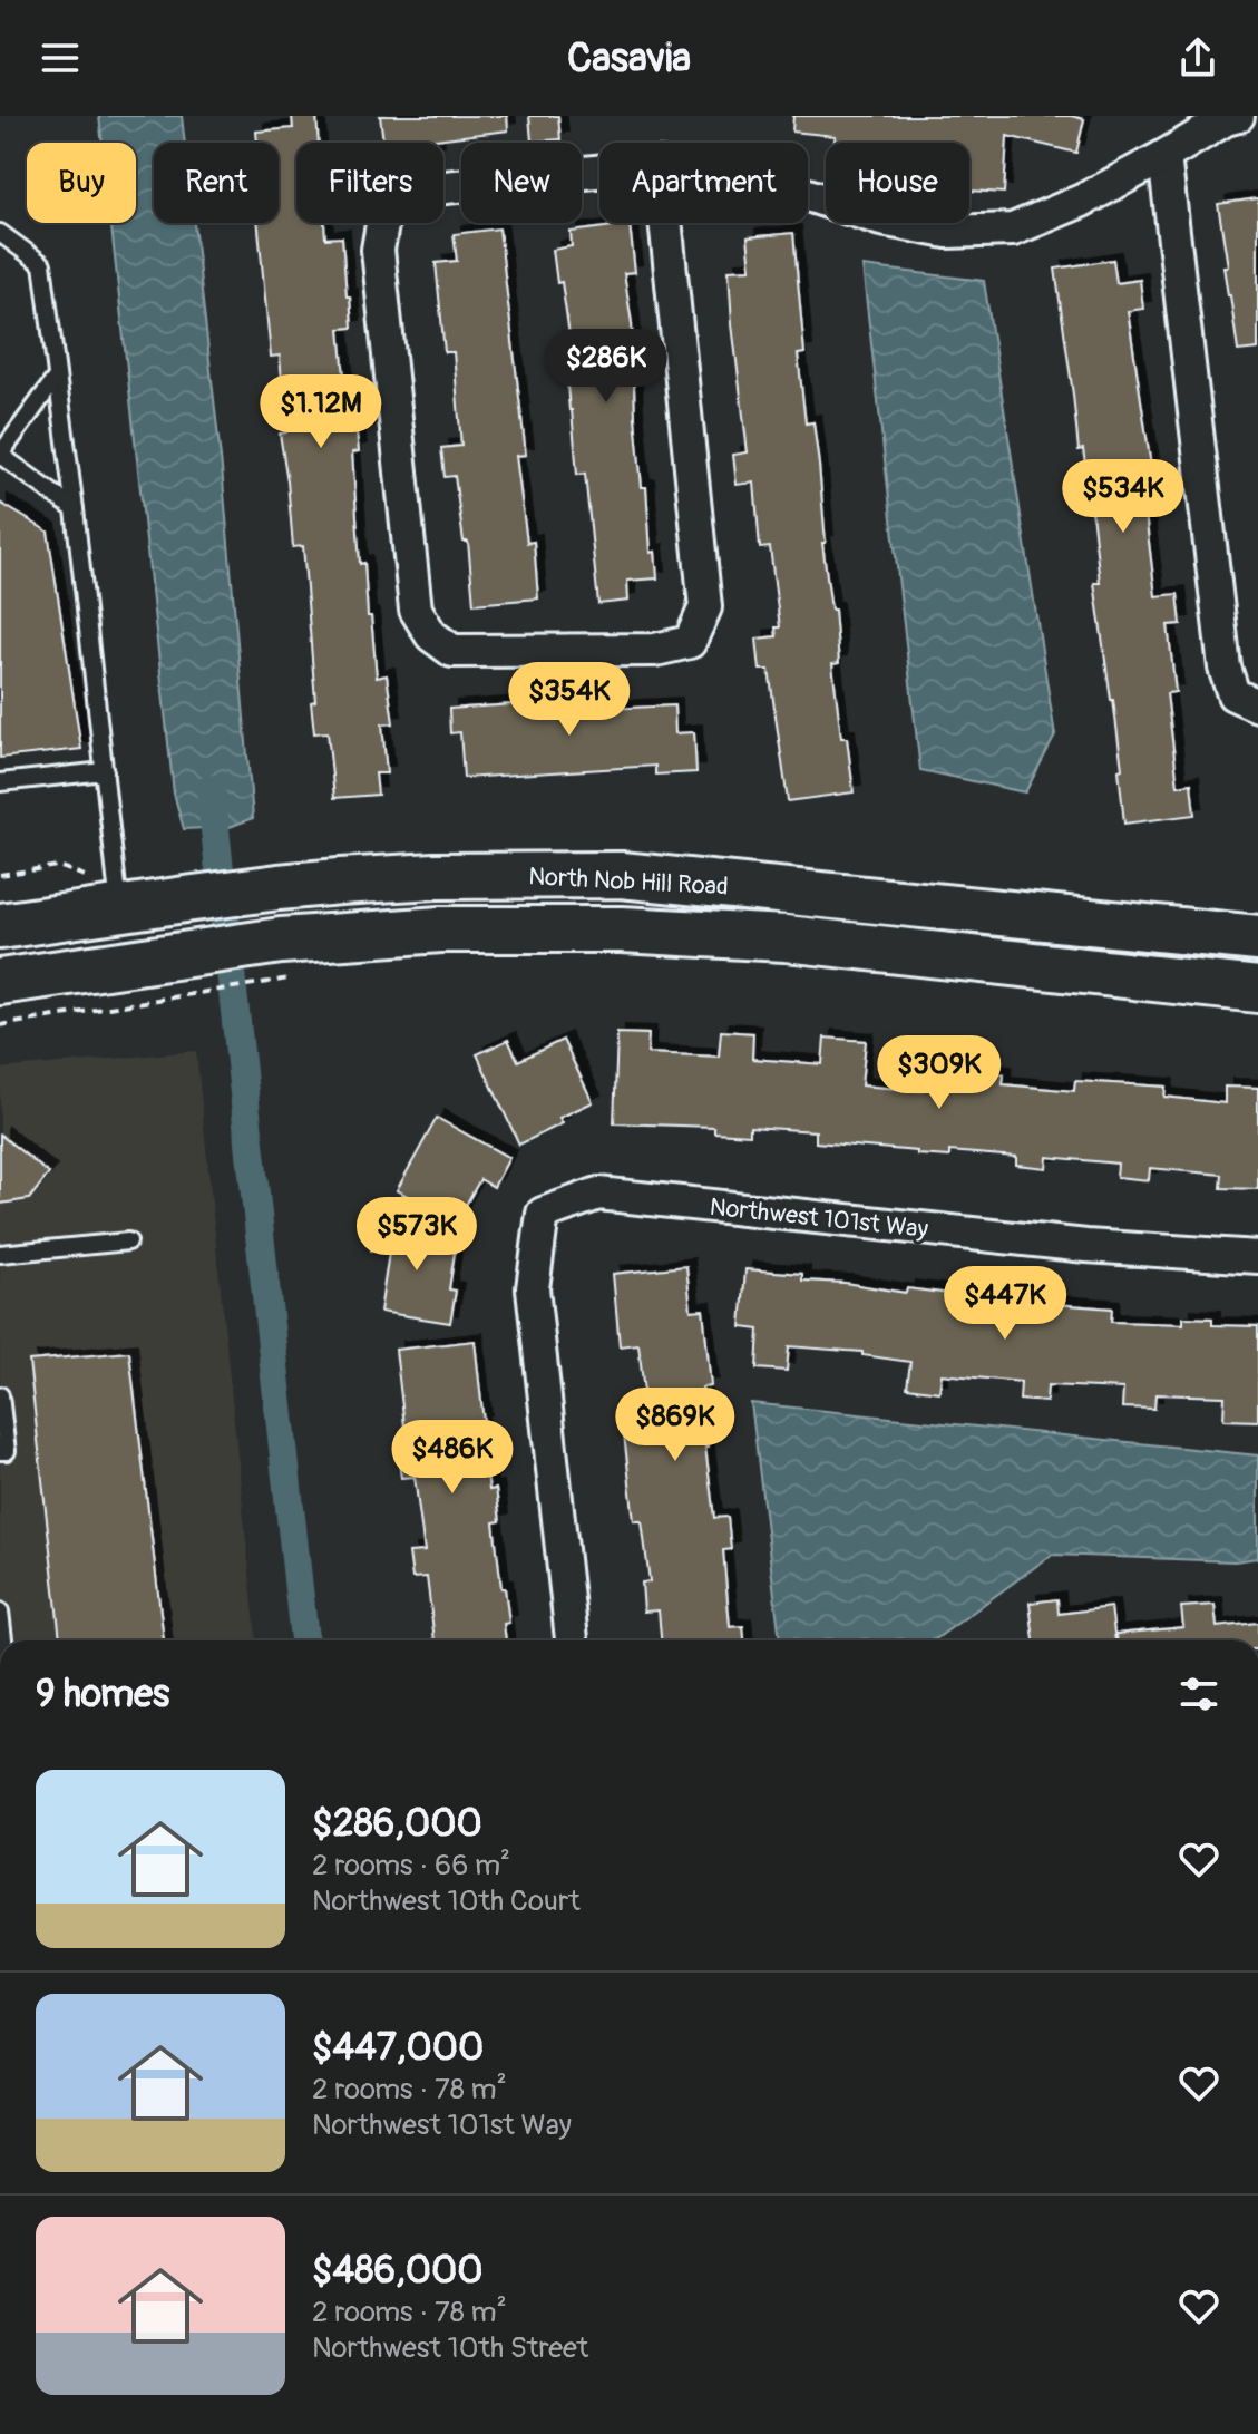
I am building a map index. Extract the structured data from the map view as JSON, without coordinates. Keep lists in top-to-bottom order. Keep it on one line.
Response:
{"streets":{"main road":["North Nob Hill Road"],"street":["Northwest 101st Way"]},"page":{"header":"Casavia","chip":["Buy","Rent","Filters","New","Apartment","House"],"price":["$286K","$1.12M","$534K","$354K","$309K","$573K","$447K","$869K","$486K"],"heading":"9 homes","list":[{"name":"$286,000","note":"2 rooms · 66 m² · Northwest 10th Court"},{"name":"$447,000","note":"2 rooms · 78 m² · Northwest 101st Way"},{"name":"$486,000","note":"2 rooms · 78 m² · Northwest 10th Street"}]}}
